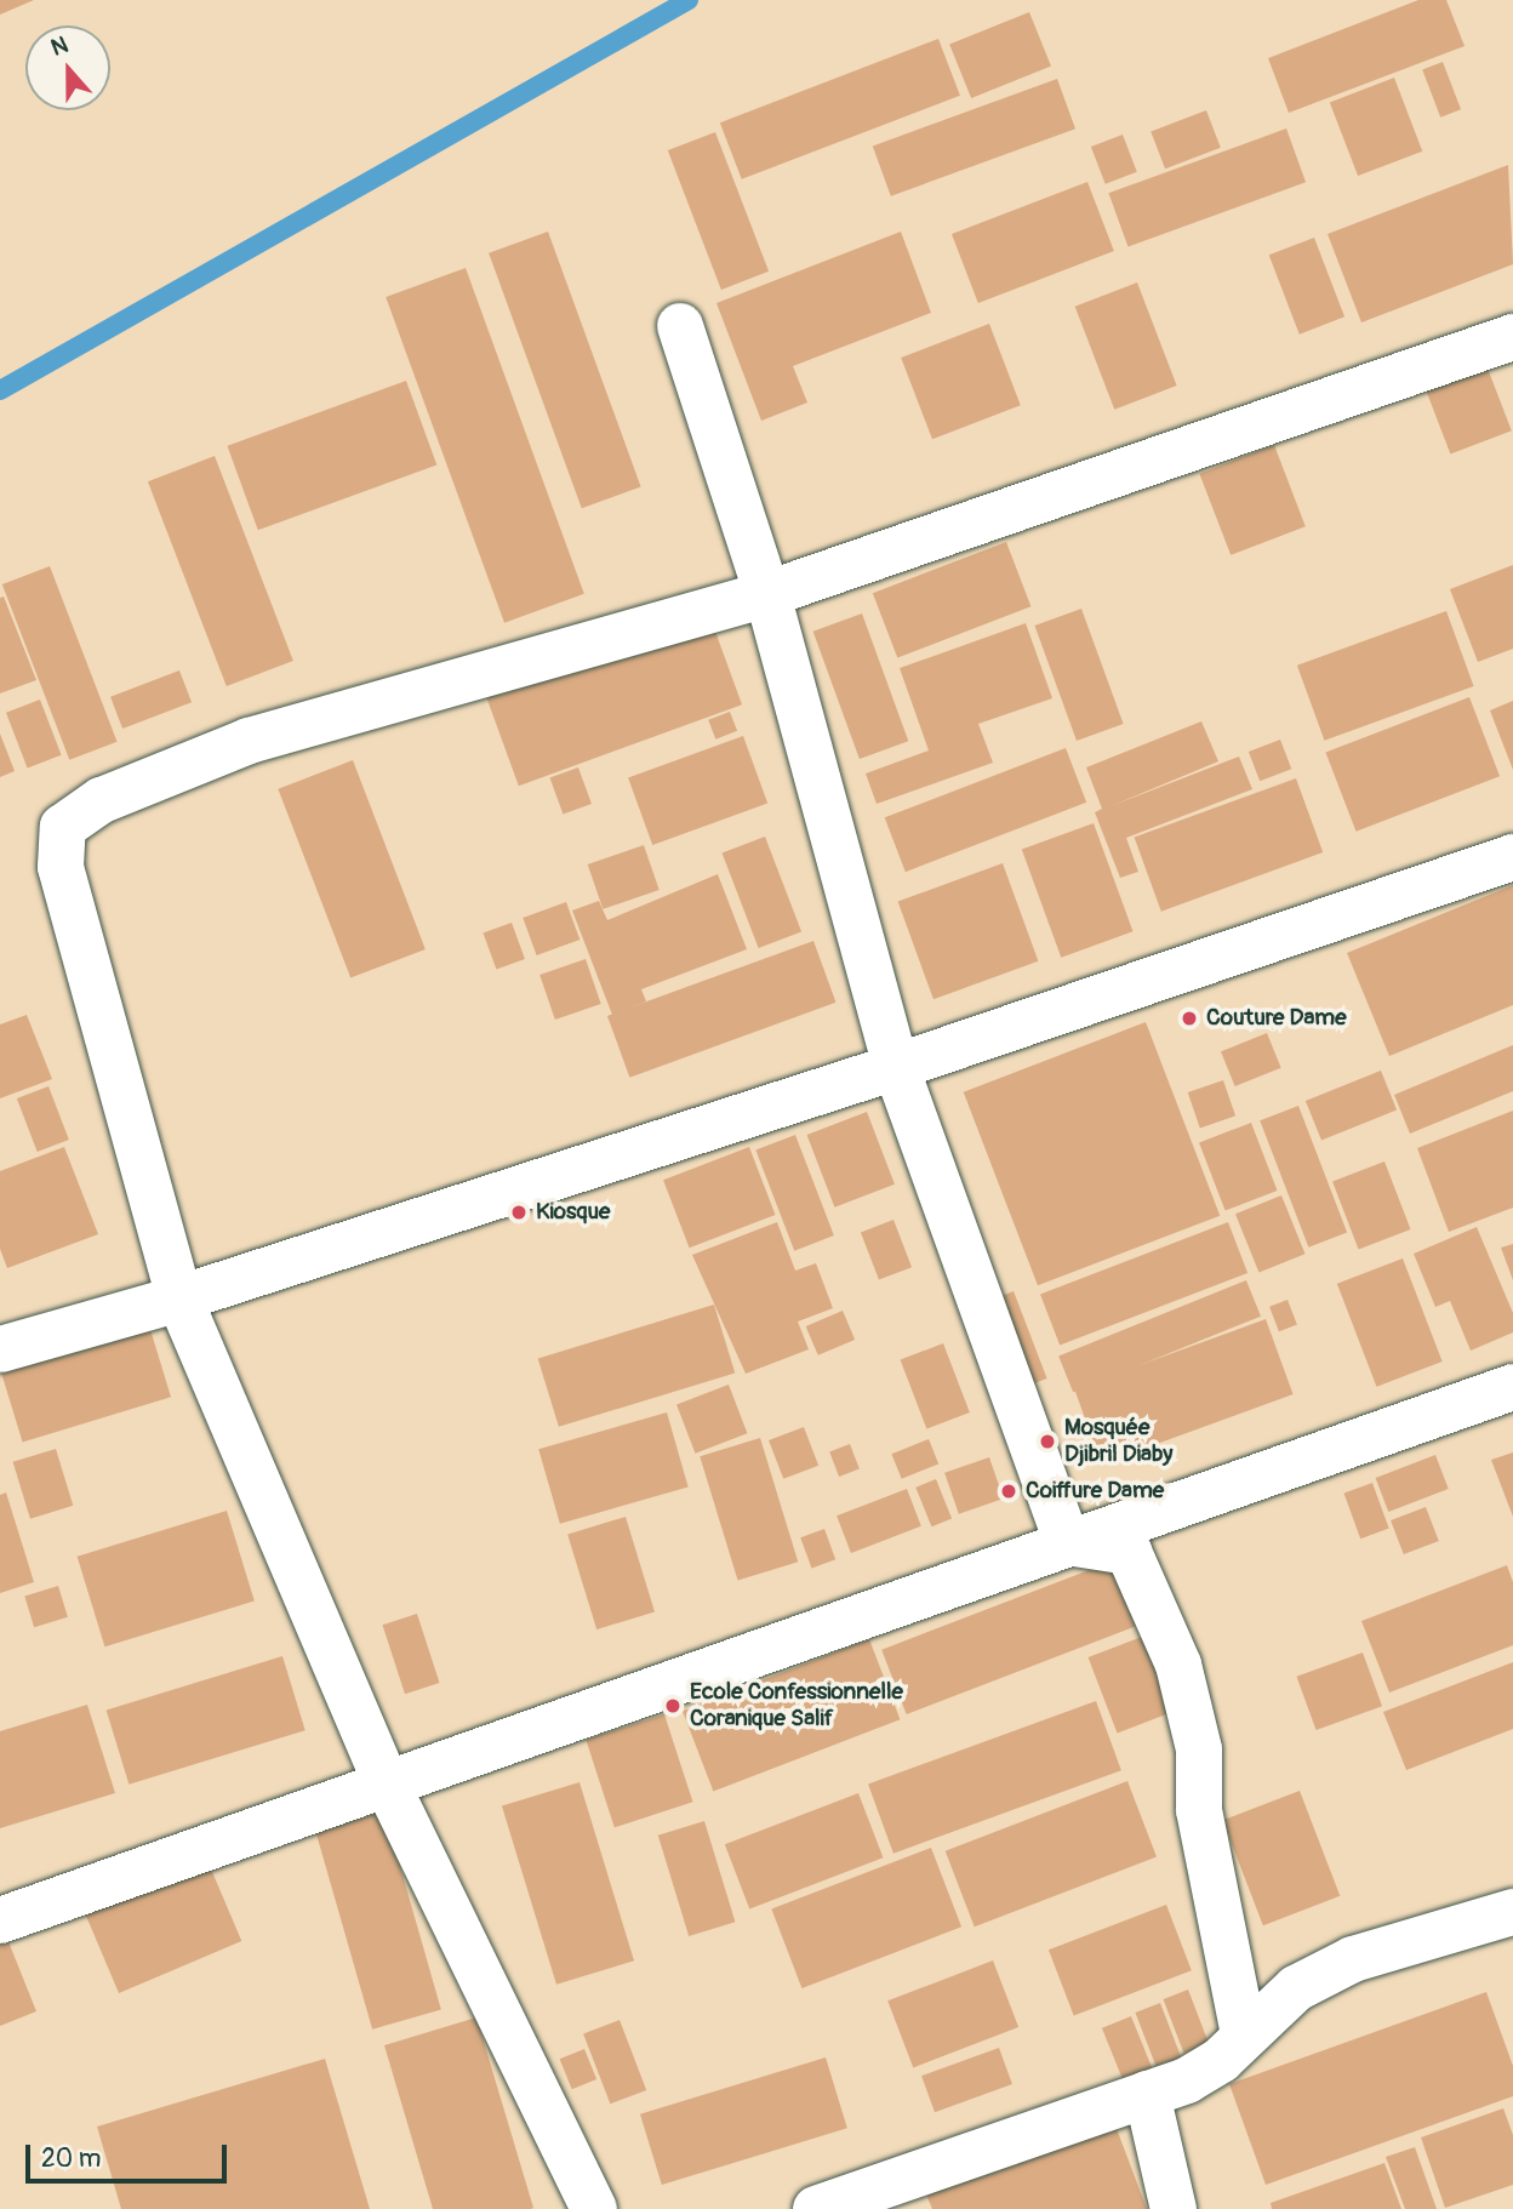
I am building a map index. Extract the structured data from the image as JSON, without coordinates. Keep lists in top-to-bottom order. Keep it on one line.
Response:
{"places":["Couture Dame","Kiosque","Mosquée Djibril Diaby","Coiffure Dame","Ecole Confessionnelle Coranique Salif"],"scale_bar":"20 m","north":"top"}
